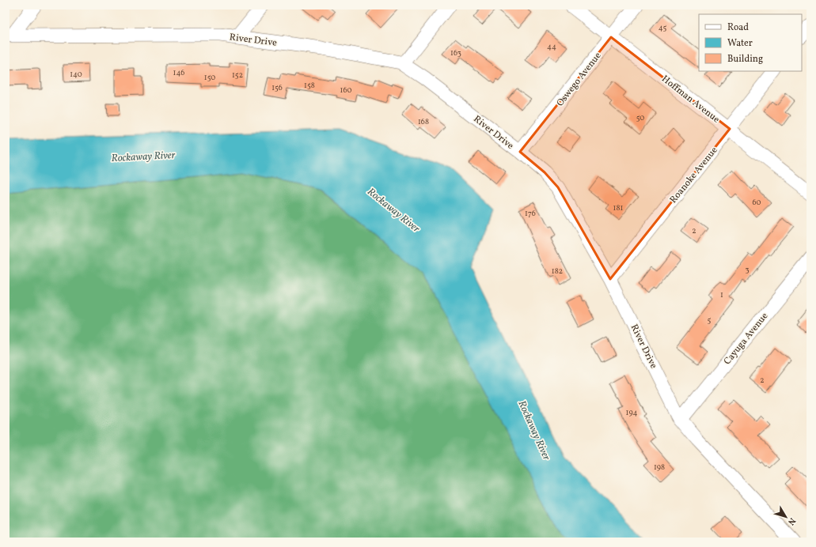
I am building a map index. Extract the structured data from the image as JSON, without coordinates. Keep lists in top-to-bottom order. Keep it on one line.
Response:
{"streets":{"street":["River Drive","Oswego Avenue","Hoffman Avenue","Roanoke Avenue","Cayuga Avenue"]},"crossings":[["River Drive","Oswego Avenue"],["River Drive","Roanoke Avenue"],["River Drive","Cayuga Avenue"],["Oswego Avenue","Hoffman Avenue"],["Hoffman Avenue","Roanoke Avenue"]],"water":["Rockaway River"],"house_numbers":["45","44","163","146","140","152","150","158","156","160","50","168","60","181","176","2","3","182","1","5","2","194","198"],"legend":["Road","Water","Building"],"north":"bottom right"}
